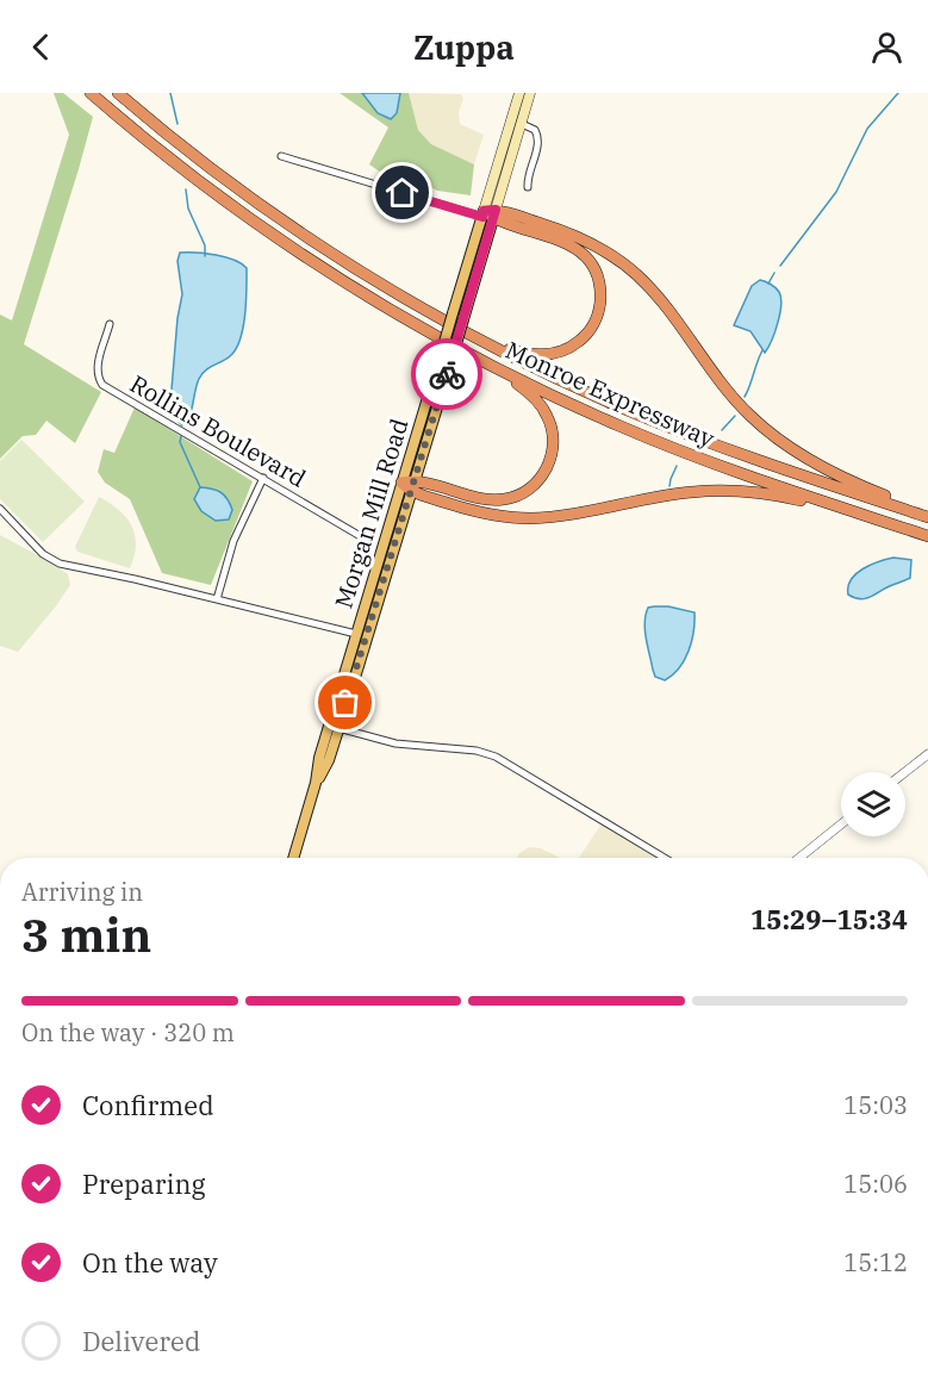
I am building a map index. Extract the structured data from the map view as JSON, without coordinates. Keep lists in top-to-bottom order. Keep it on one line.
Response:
{"streets":{"highway":["Monroe Expressway"],"main road":["Morgan Mill Road"],"street":["Rollins Boulevard"]},"page":{"header":"Zuppa","heading":["3 min","Arriving in","15:29–15:34"],"bar":"On the way · 320 m","list":[["Confirmed","15:03"],["Preparing","15:06"],["On the way","15:12"],"Delivered"]}}
